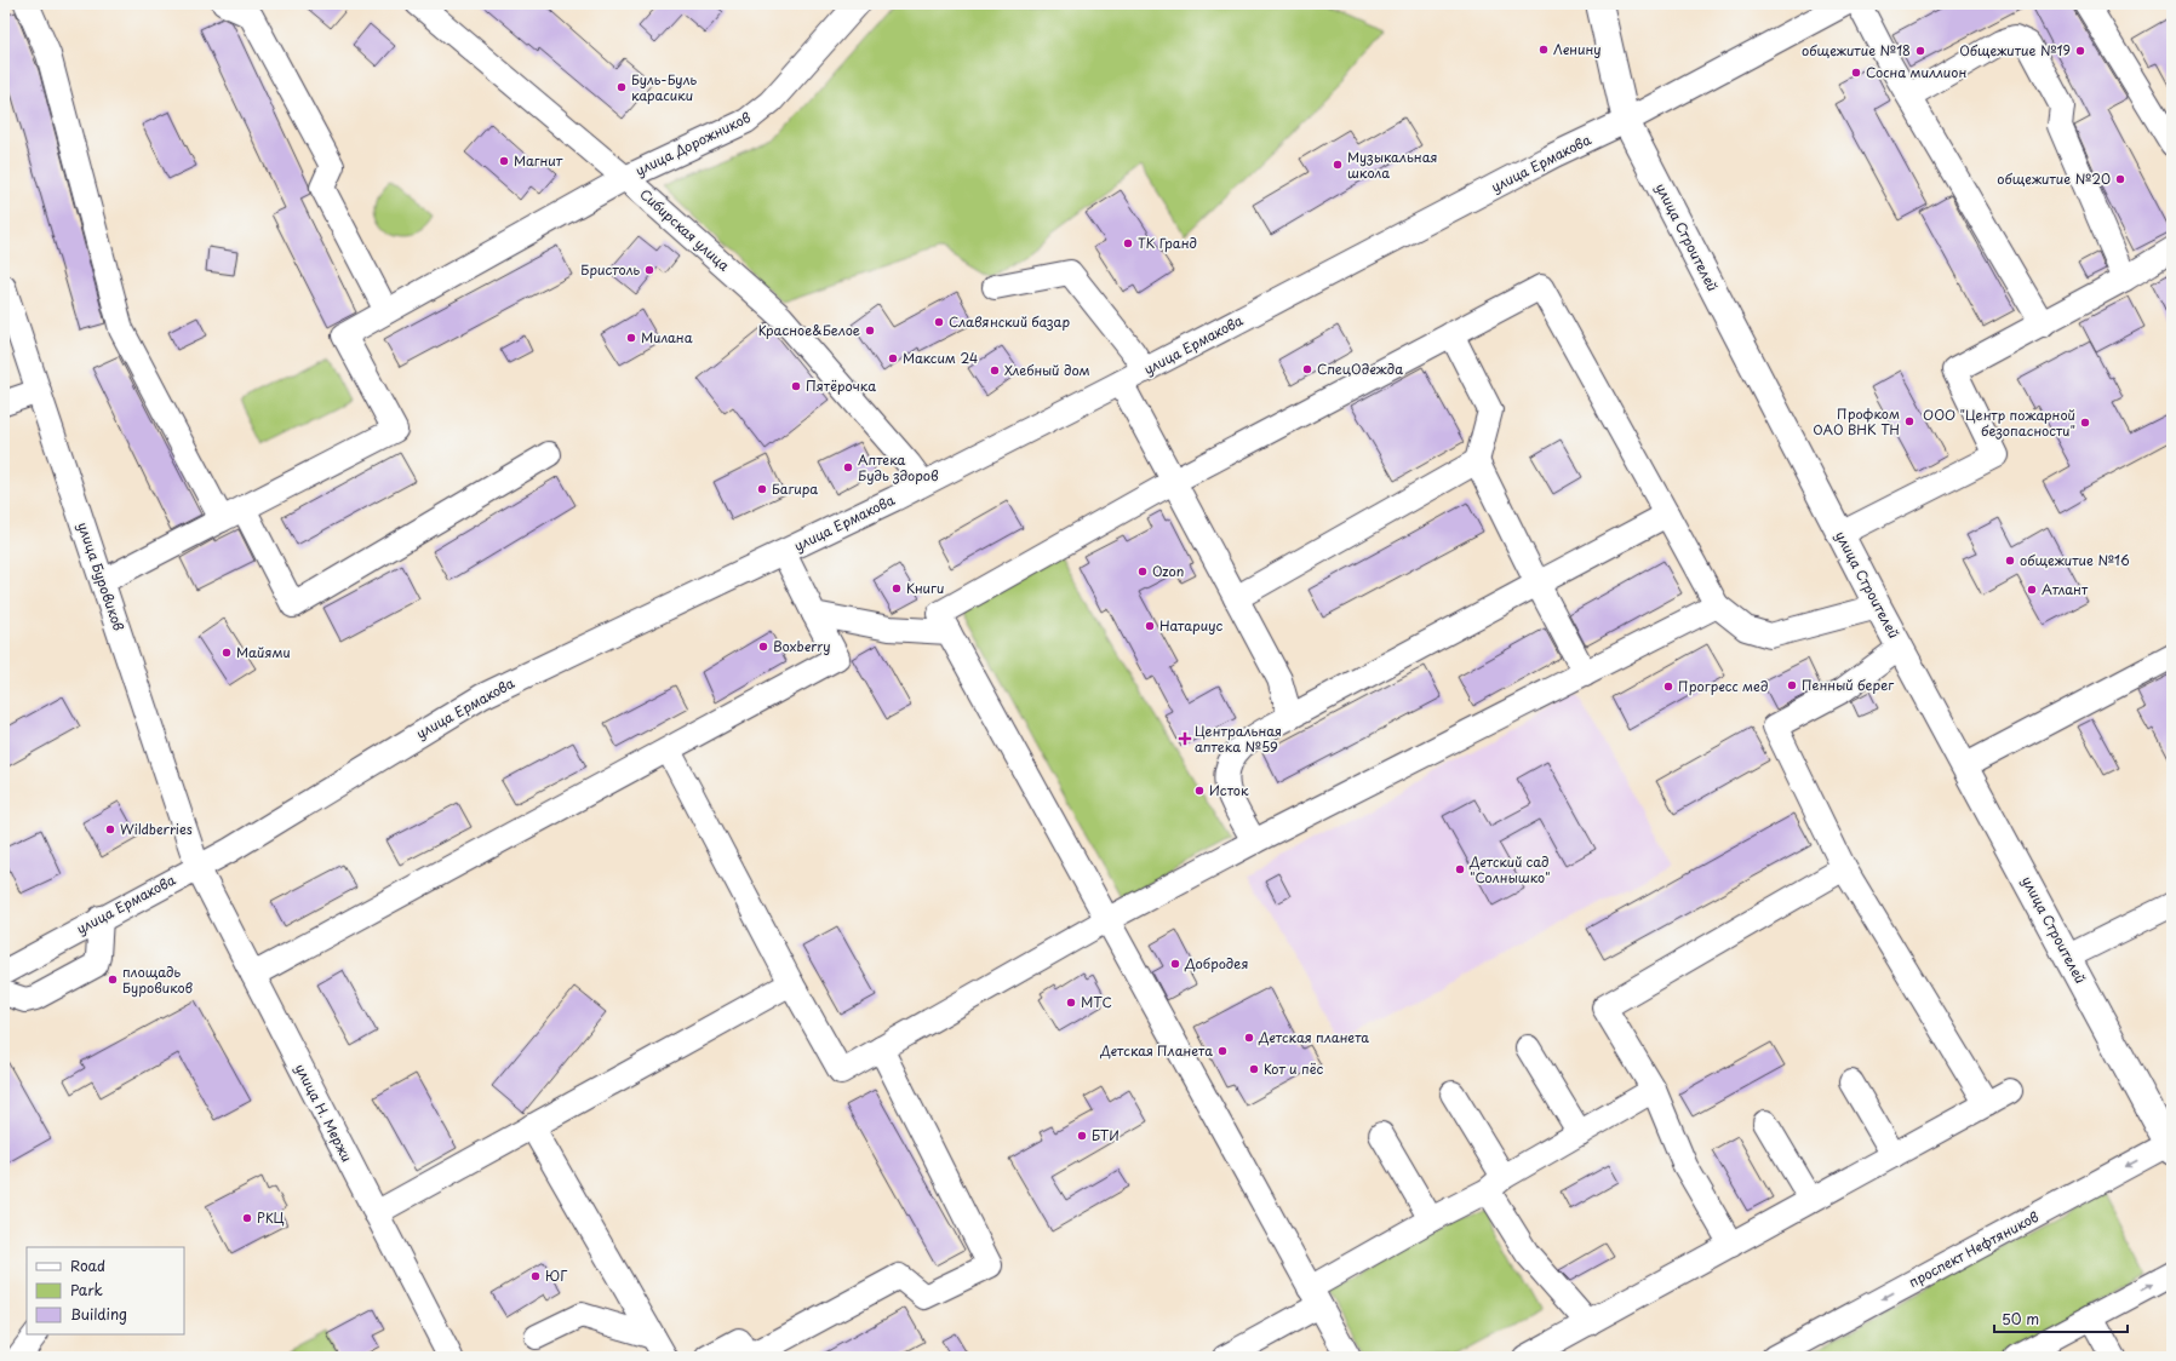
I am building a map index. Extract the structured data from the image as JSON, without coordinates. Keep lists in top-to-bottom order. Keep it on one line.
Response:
{"streets":{"main road":["улица Строителей"],"street":["улица Дорожников","улица Ермакова","Сибирская улица","улица Буровиков","улица Н. Мержи","проспект Нефтяников"]},"crossings":[["улица Дорожников","Сибирская улица"],["улица Ермакова","Сибирская улица"],["улица Ермакова","улица Строителей"],["улица Ермакова","улица Буровиков"],["улица Ермакова","улица Н. Мержи"],["улица Строителей","проспект Нефтяников"],["улица Буровиков","улица Н. Мержи"]],"places":{"other":["Ленину","общежитие №18","Общежитие №19","Сосна миллион","Буль-Буль карасики","Магнит","Музыкальная школа","общежитие №20","ТК Гранд","Бристоль","Славянский базар","Красное&Белое","Милана","Максим 24","СпецОдежда","Хлебный дом","Пятёрочка","Профком ОАО ВНК ТН","ООО \"Центр пожарной безопасности\"","Аптека Будь здоров","Багира","общежитие №16","Ozon","Книги","Атлант","Натариус","Boxberry","Майями","Пенный берег","Прогресс мед","Исток","Wildberries","Детский сад \"Солнышко\"","Добродея","площадь Буровиков","МТС","Детская планета","Детская Планета","Кот и пёс","БТИ","РКЦ","ЮГ"],"health":["Центральная аптека №59"]},"legend":["Road","Park","Building"],"scale_bar":"50 m"}
